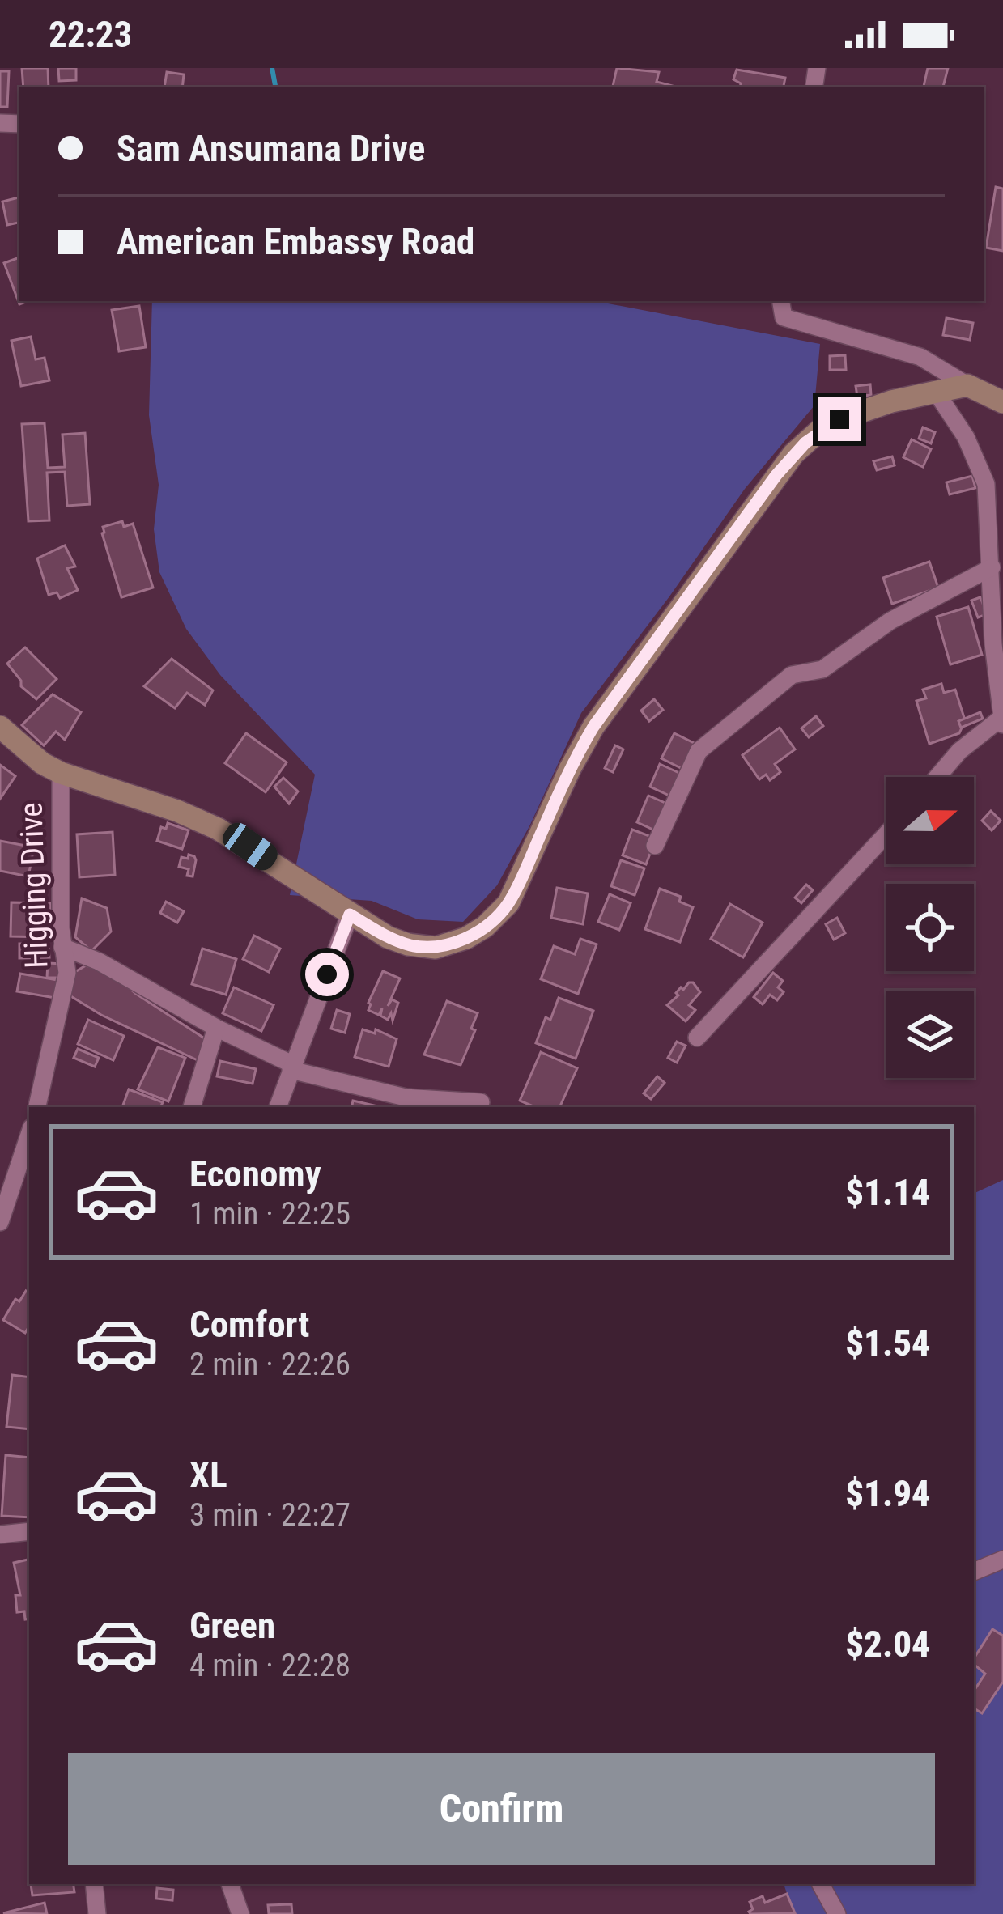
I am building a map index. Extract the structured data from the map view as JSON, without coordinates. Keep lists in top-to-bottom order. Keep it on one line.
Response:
{"streets":{"street":["Higging Drive"]},"north":"right","page":{"status":"22:23","banner":["Sam Ansumana Drive","American Embassy Road"],"list":[{"name":"Economy","note":"1 min · 22:25","value":"$1.14"},{"name":"Comfort","note":"2 min · 22:26","value":"$1.54"},{"name":"XL","note":"3 min · 22:27","value":"$1.94"},{"name":"Green","note":"4 min · 22:28","value":"$2.04"}],"buttons":"Confirm"}}
